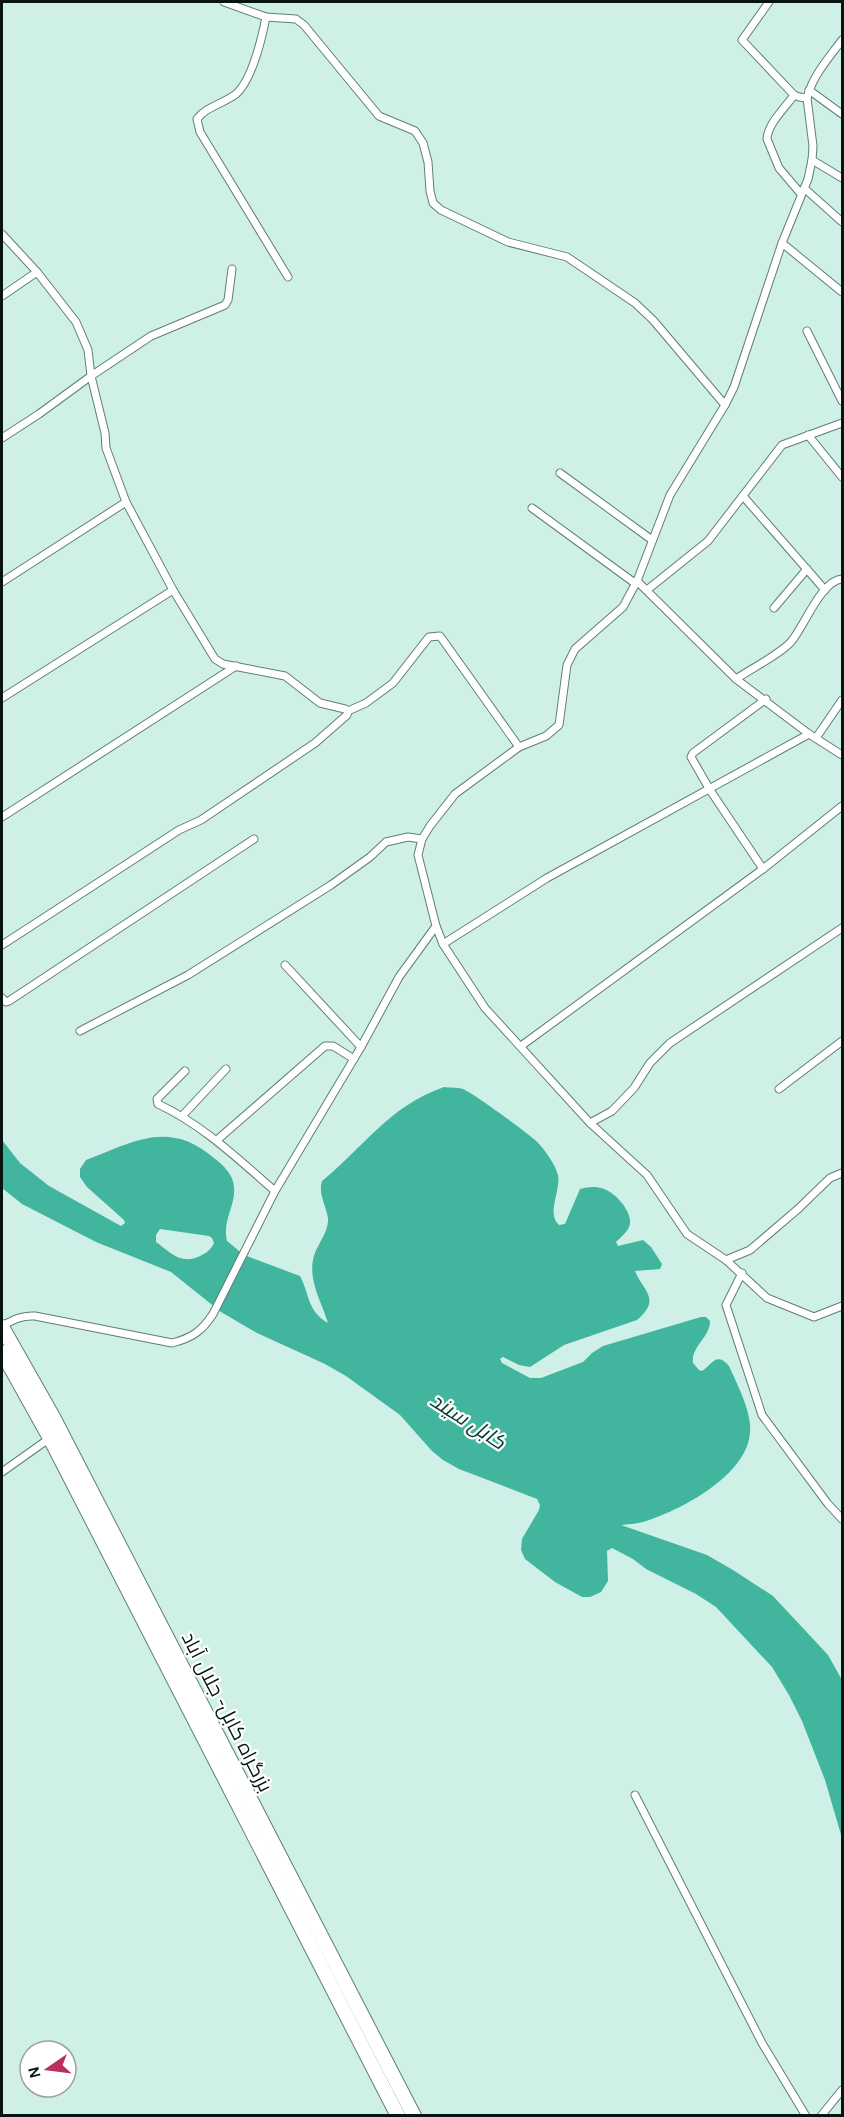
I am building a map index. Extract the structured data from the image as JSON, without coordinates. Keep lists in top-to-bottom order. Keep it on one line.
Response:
{"streets":{"highway":["بزرگراه کابل- جلال آباد"]},"water":["کابل سيند"],"north":"left"}
